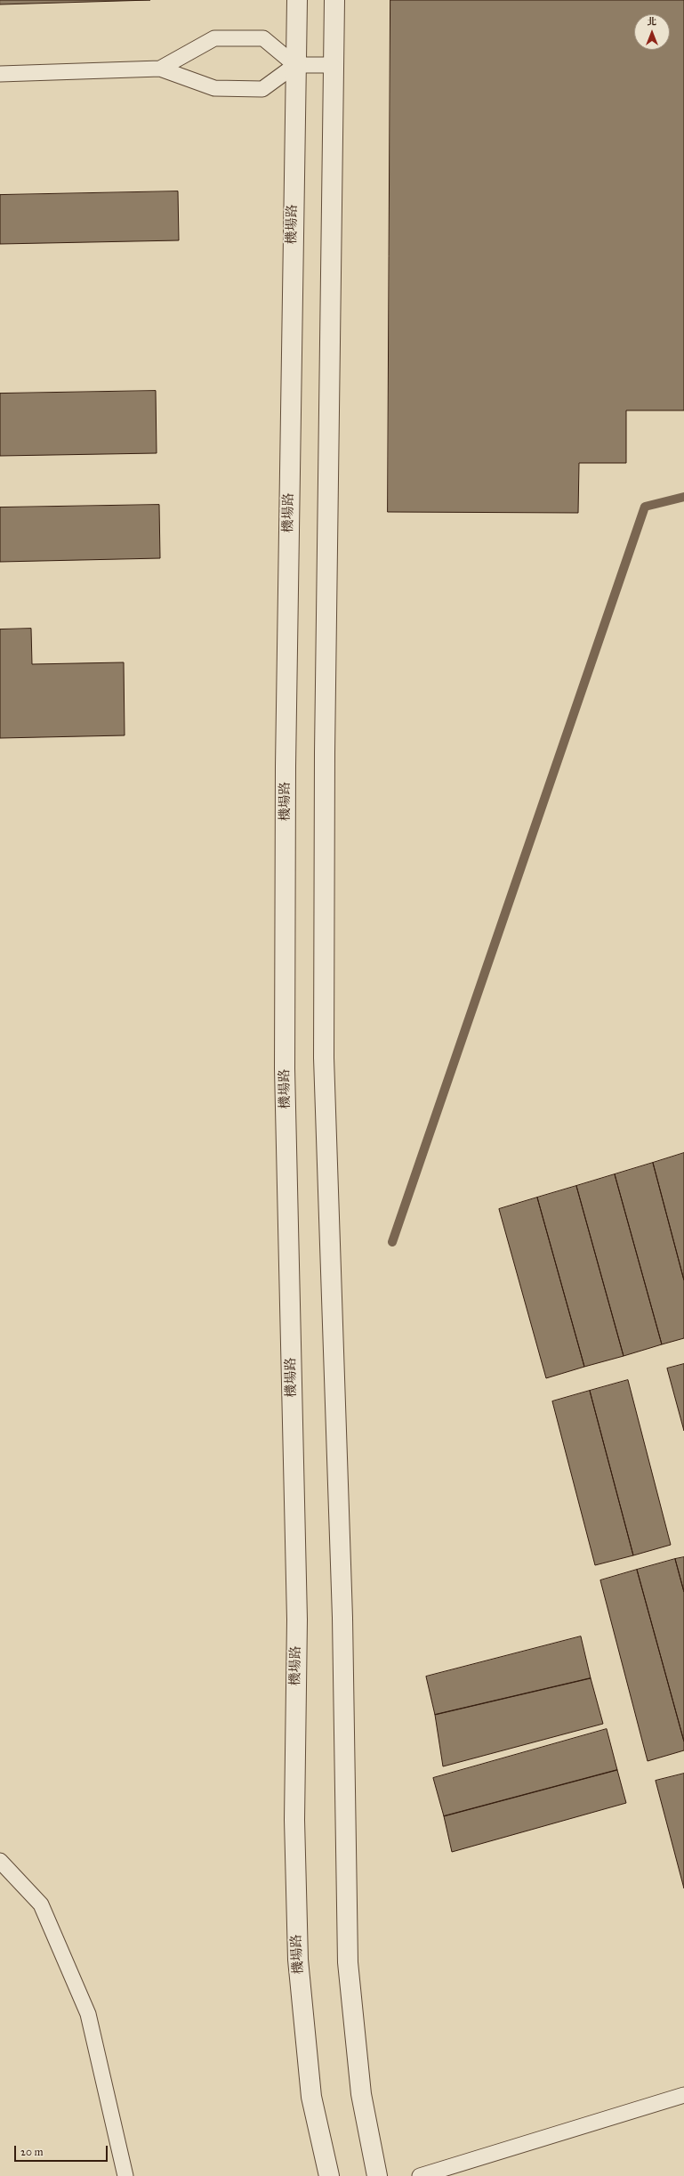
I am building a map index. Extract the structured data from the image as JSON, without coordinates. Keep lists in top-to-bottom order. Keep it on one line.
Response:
{"streets":{"street":["機場路"]},"scale_bar":"20 m","north":"top"}
